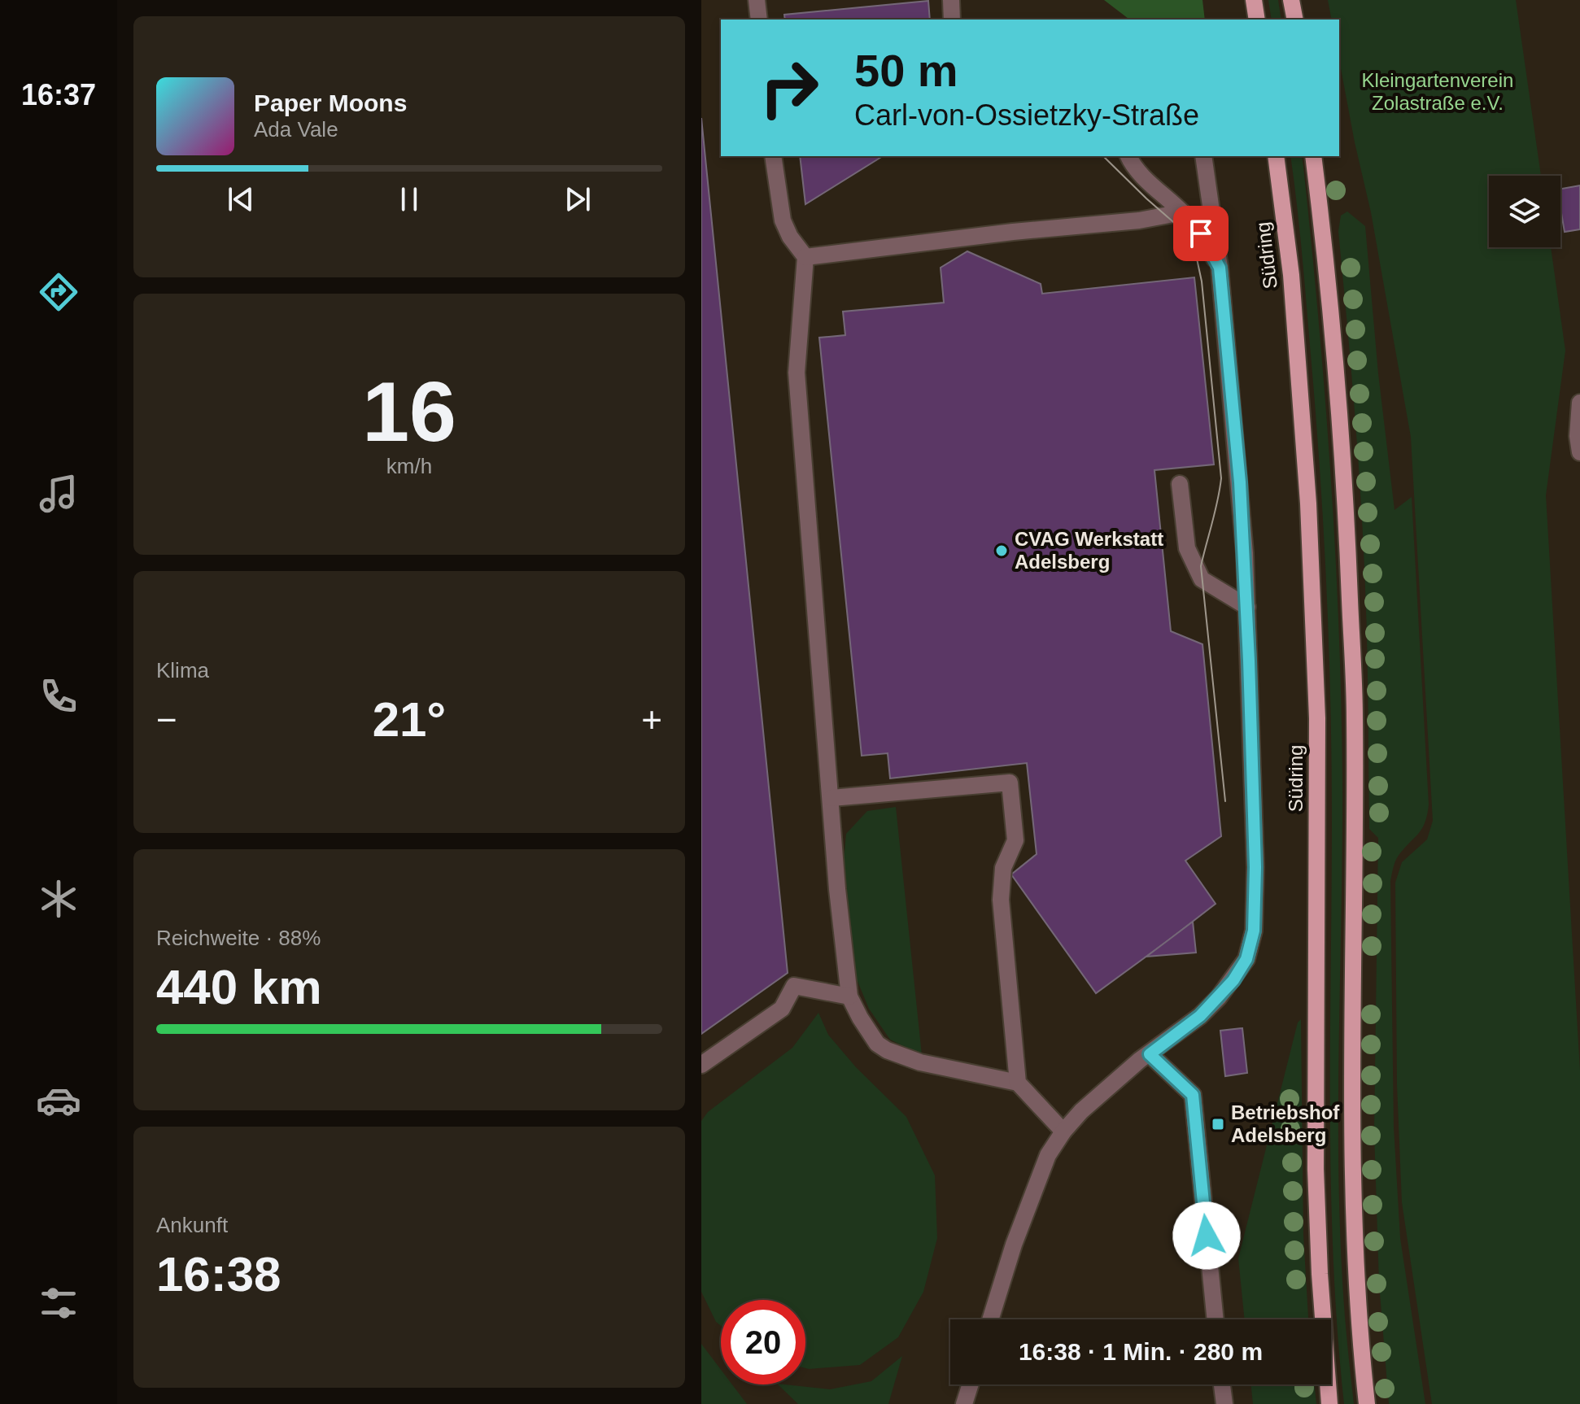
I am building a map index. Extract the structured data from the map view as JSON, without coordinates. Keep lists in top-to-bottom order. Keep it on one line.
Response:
{"streets":{"main road":["Südring"]},"parks":["Kleingartenverein Zolastraße e.V."],"places":{"other":["CVAG Werkstatt Adelsberg"],"transit":["Betriebshof Adelsberg"]},"page":{"tabs":"16:37","turn":["50 m","Carl-von-Ossietzky-Straße"],"song":["Paper Moons","Ada Vale"],"tile":[["16","km/h"],"Klima",["Reichweite · 88%","440 km"],["Ankunft","16:38"]],"heat":["−","21°","+"],"limit":"20","trip":"16:38 · 1 Min. · 280 m"}}
